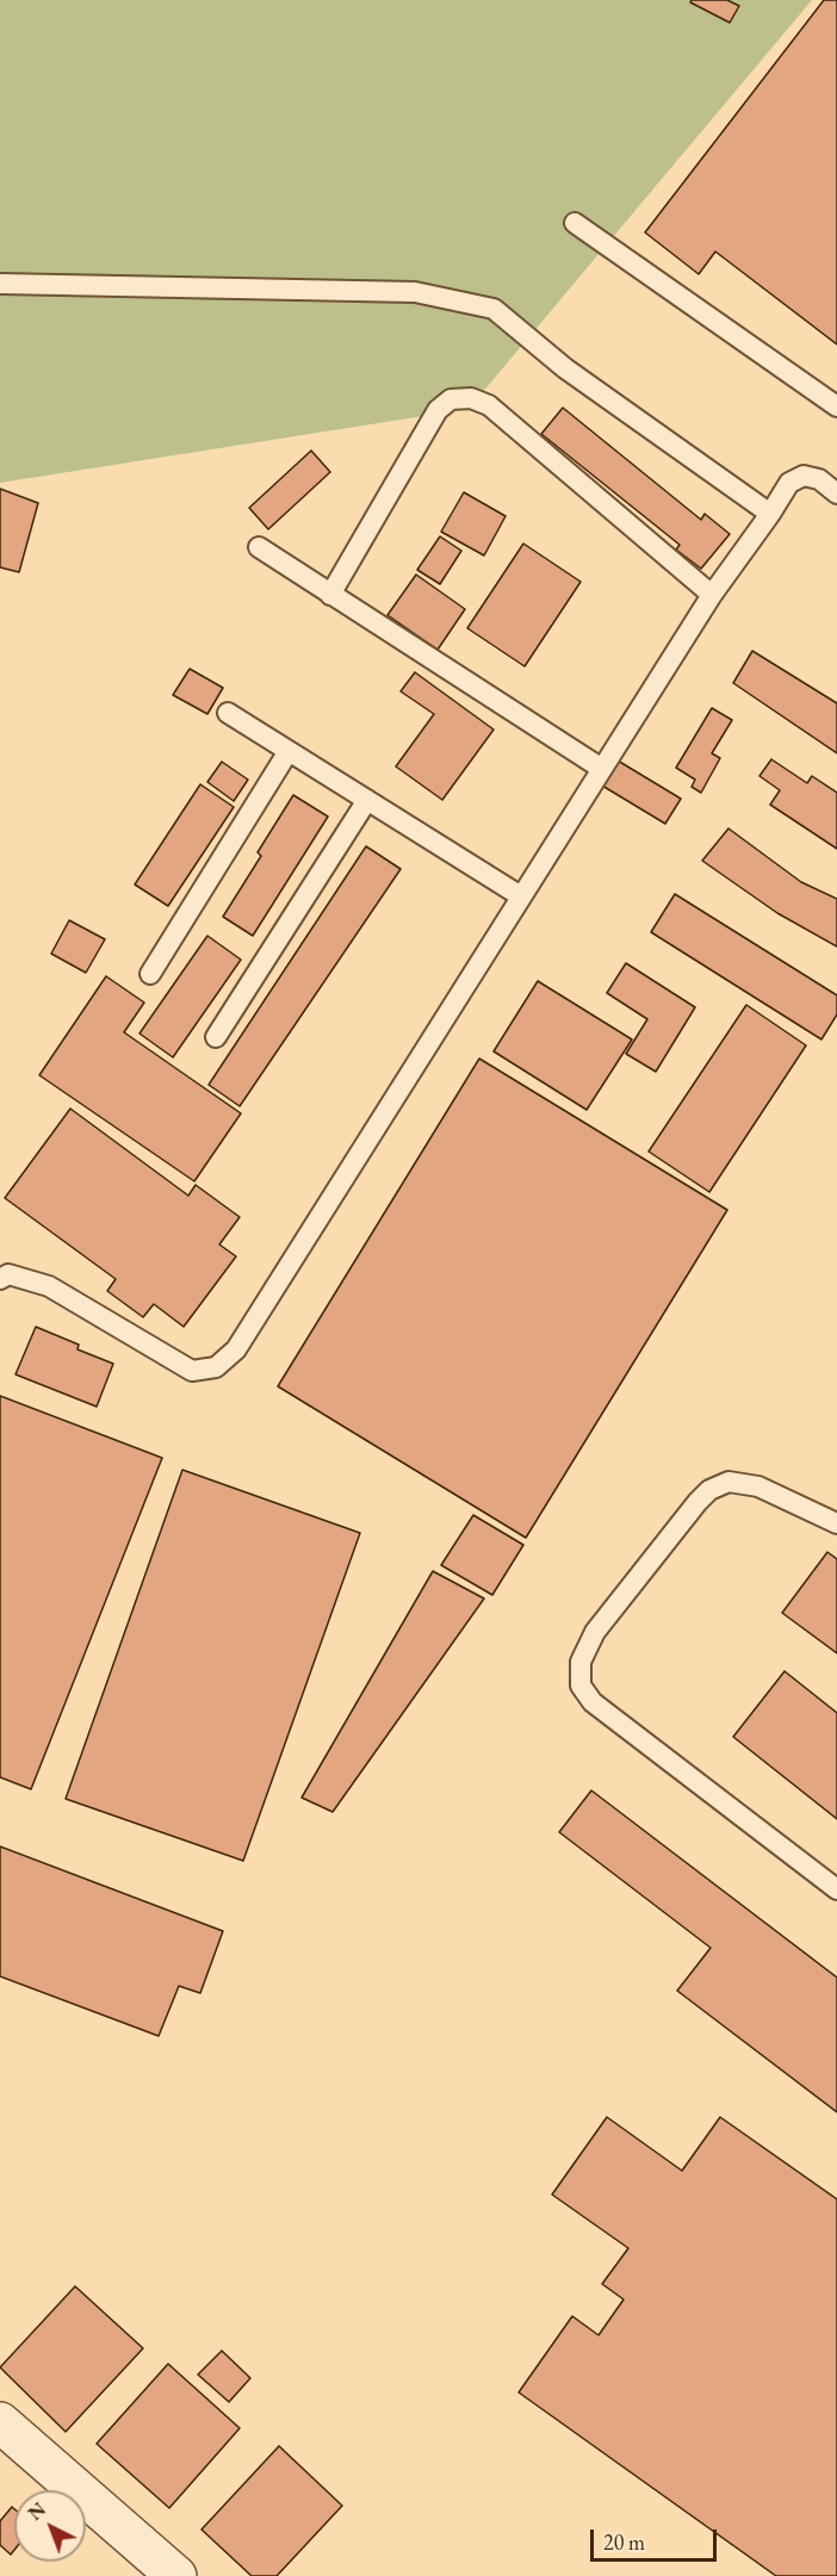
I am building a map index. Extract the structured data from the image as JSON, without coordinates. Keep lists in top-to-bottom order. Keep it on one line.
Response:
{"scale_bar":"20 m","north":"top left"}
